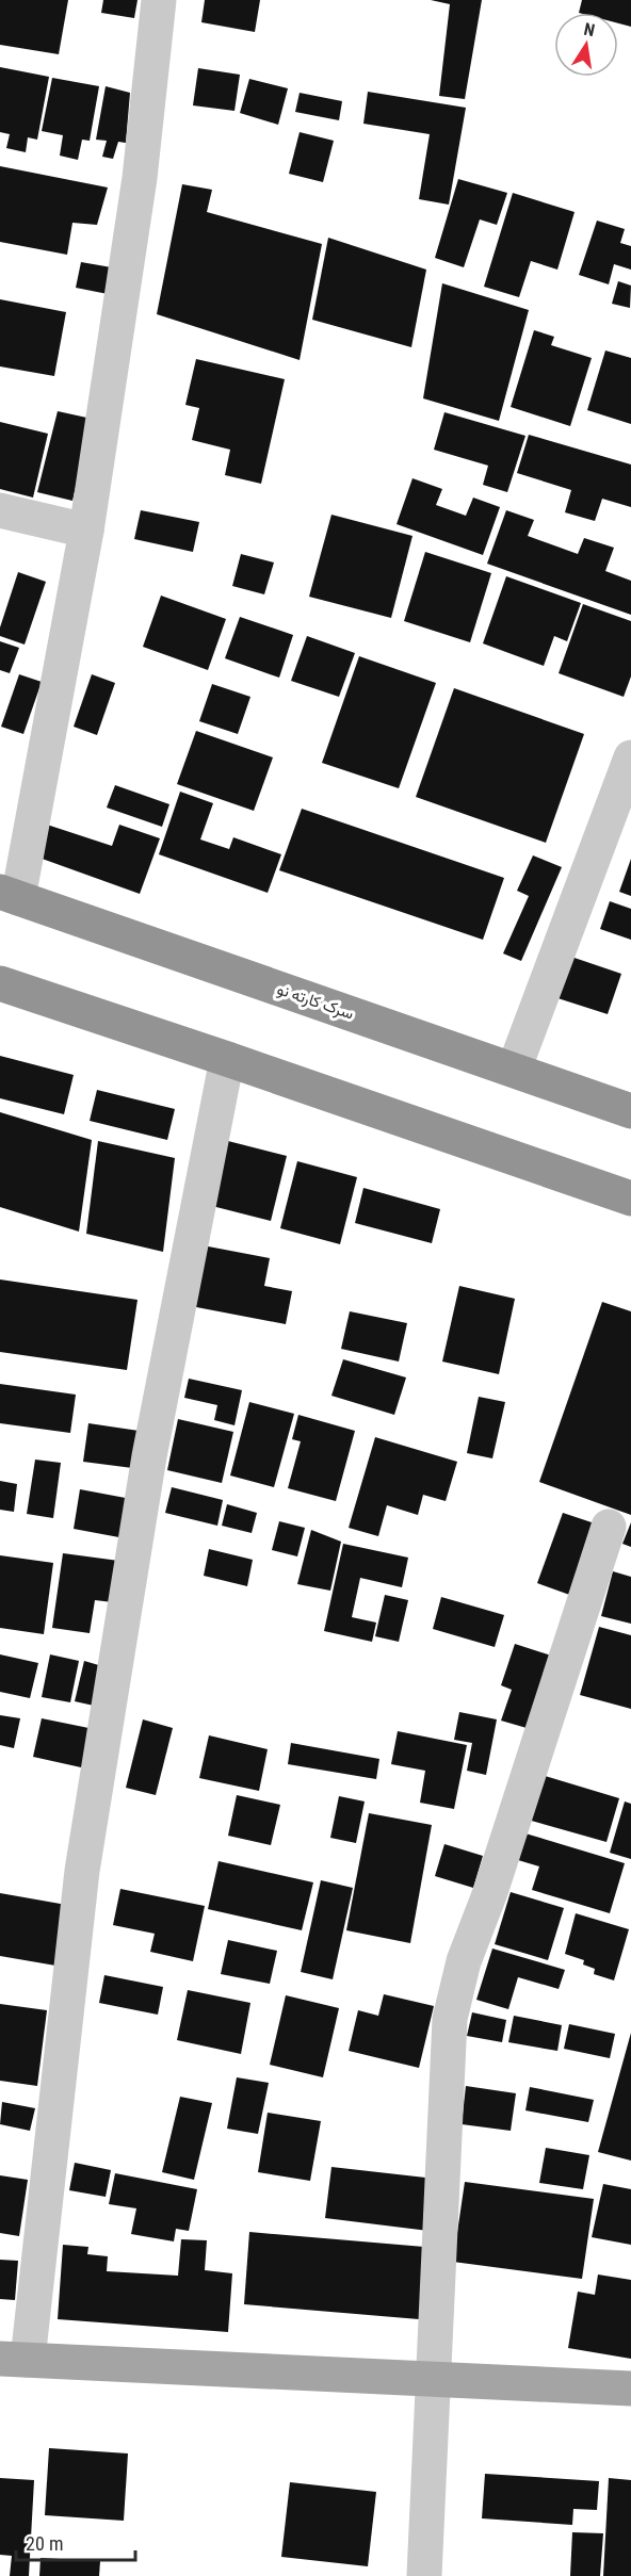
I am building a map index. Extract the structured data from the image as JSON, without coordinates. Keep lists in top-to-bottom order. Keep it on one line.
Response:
{"streets":{"highway":["سرک کارته نو"]},"scale_bar":"20 m","north":"top"}
